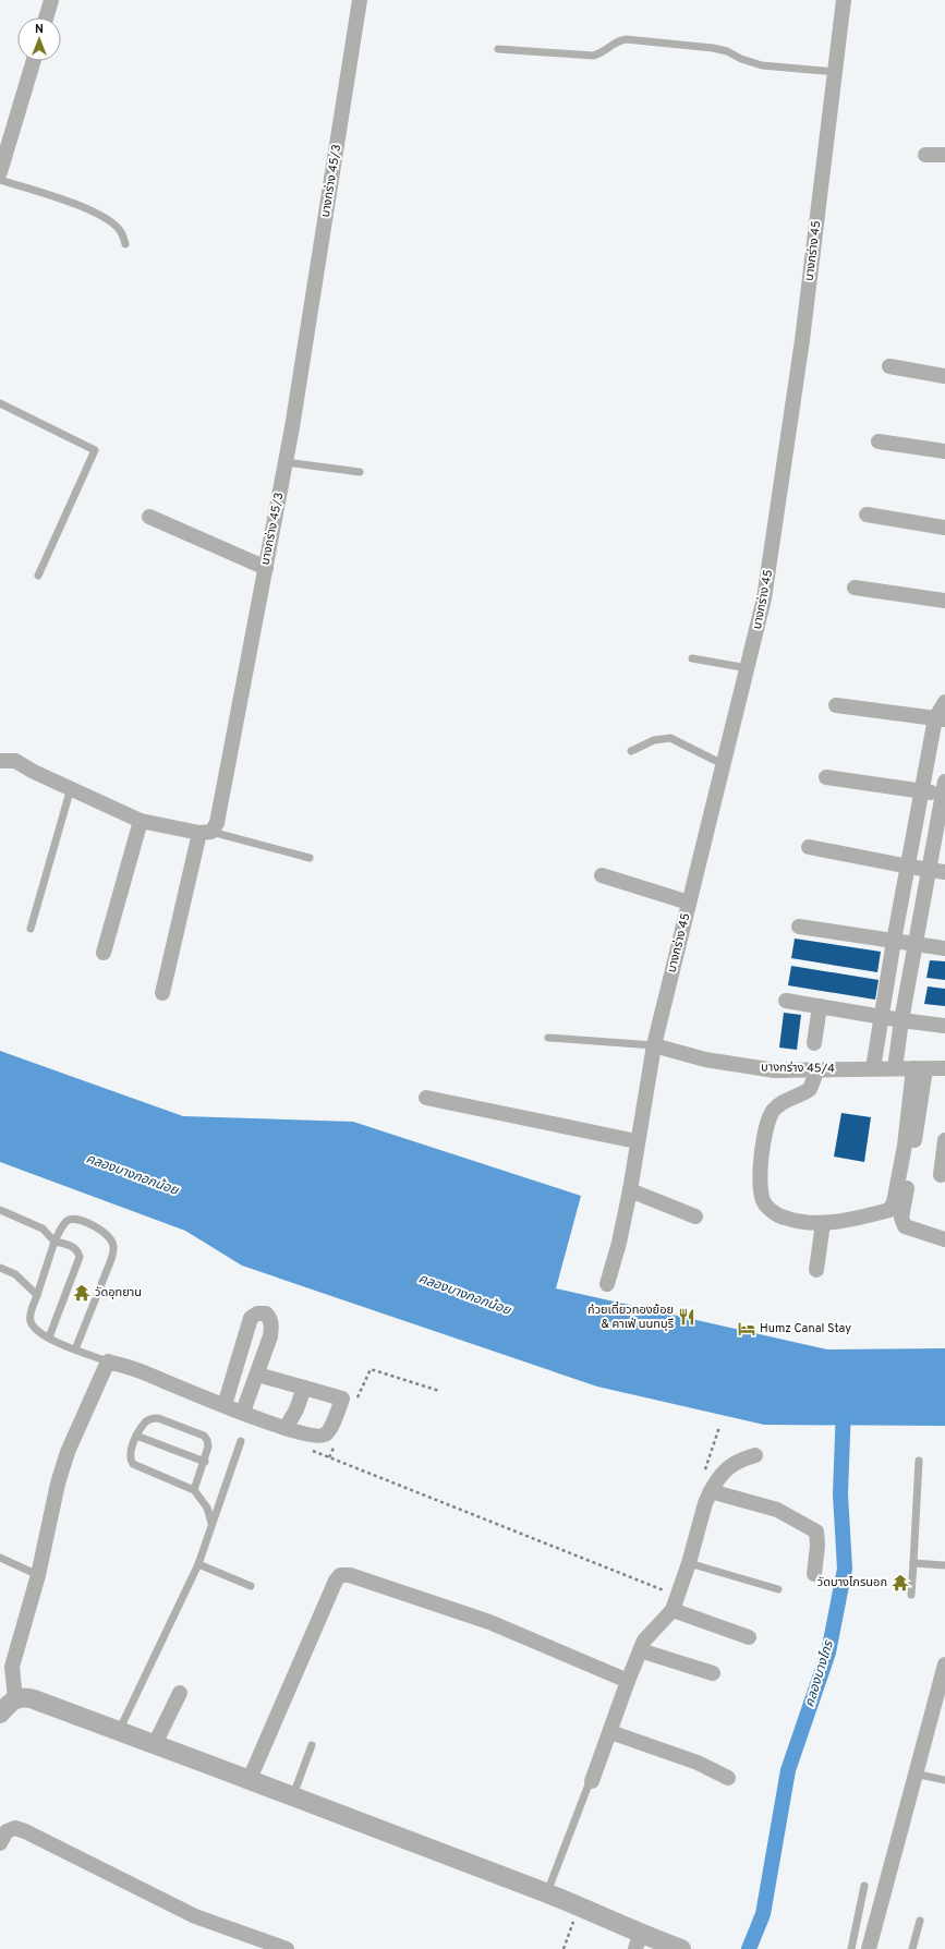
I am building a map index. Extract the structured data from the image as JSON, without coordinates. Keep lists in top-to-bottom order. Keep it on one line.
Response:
{"streets":{"street":["บางกร่าง 45/3","บางกร่าง 45","บางกร่าง 45/4"]},"crossings":[["บางกร่าง 45","บางกร่าง 45/4"]],"water":["คลองบางกอกน้อย","คลองบางไกร"],"places":{"temple":["วัดอุทยาน","วัดบางไกรนอก"],"restaurant":["ก๋วยเตี๋ยวทองย้อย & คาเฟ่ นนทบุรี"],"hotel":["Humz Canal Stay"]},"north":"top"}
